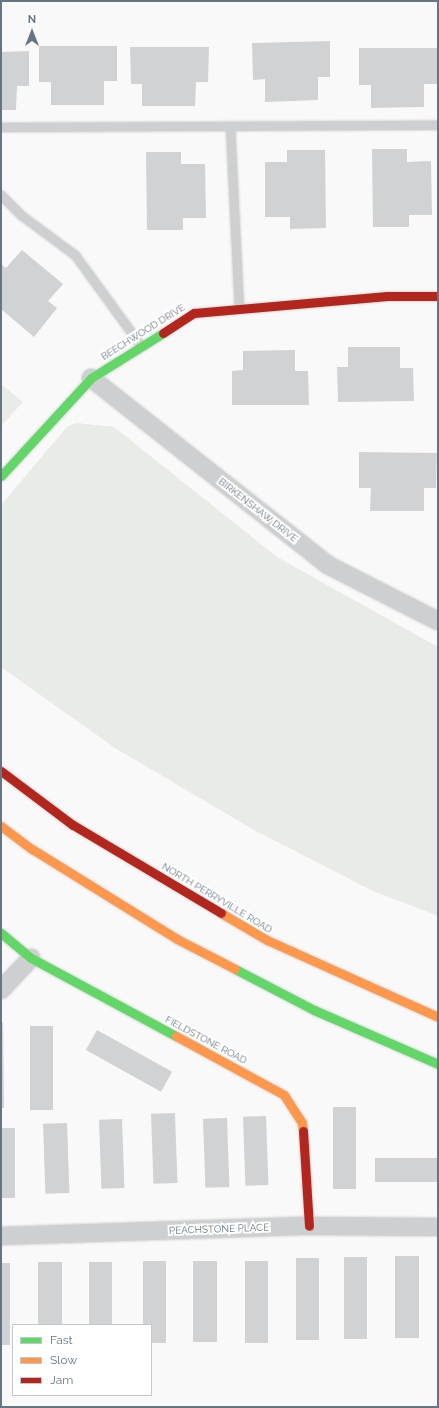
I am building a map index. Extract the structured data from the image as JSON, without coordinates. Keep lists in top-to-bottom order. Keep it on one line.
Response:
{"streets":{"main road":["BEECHWOOD DRIVE","NORTH PERRYVILLE ROAD","FIELDSTONE ROAD"],"street":["BIRKENSHAW DRIVE","PEACHSTONE PLACE"]},"crossings":[["BEECHWOOD DRIVE","BIRKENSHAW DRIVE"],["FIELDSTONE ROAD","PEACHSTONE PLACE"]],"legend":["Fast","Slow","Jam"],"north":"top"}
